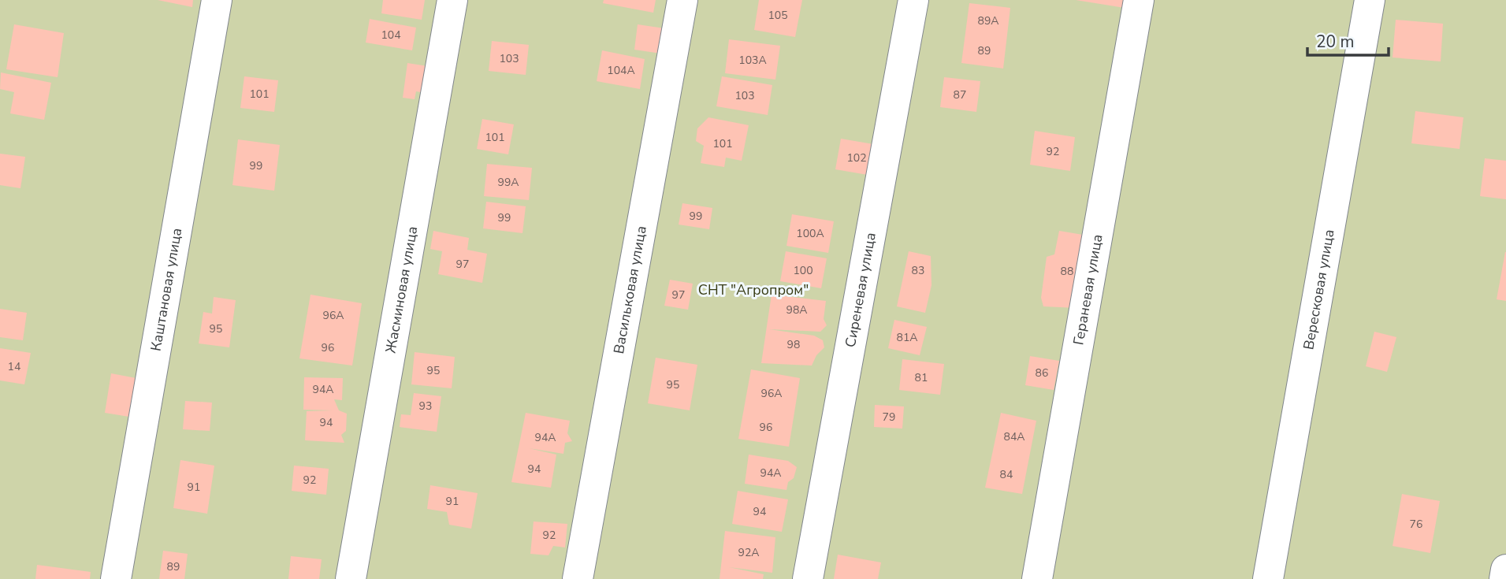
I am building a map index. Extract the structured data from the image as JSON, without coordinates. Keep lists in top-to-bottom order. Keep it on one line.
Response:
{"streets":{"lane":["Каштановая улица","Васильковая улица","Сиреневая улица","Жасминовая улица","Гераневая улица","Вересковая улица"]},"parks":["СНТ \"Агропром\""],"house_numbers":["105","89А","104","89","103","103А","104А","101","87","103","101","101","92","102","99","99А","99","99","100А","97","100","83","88","97","98А","96А","95","81А","98","96","14","95","86","81","95","94А","96А","93","79","94","96","84А","94А","94","94А","84","92","91","91","94","76","92","92А","89"],"scale_bar":"20 m"}
